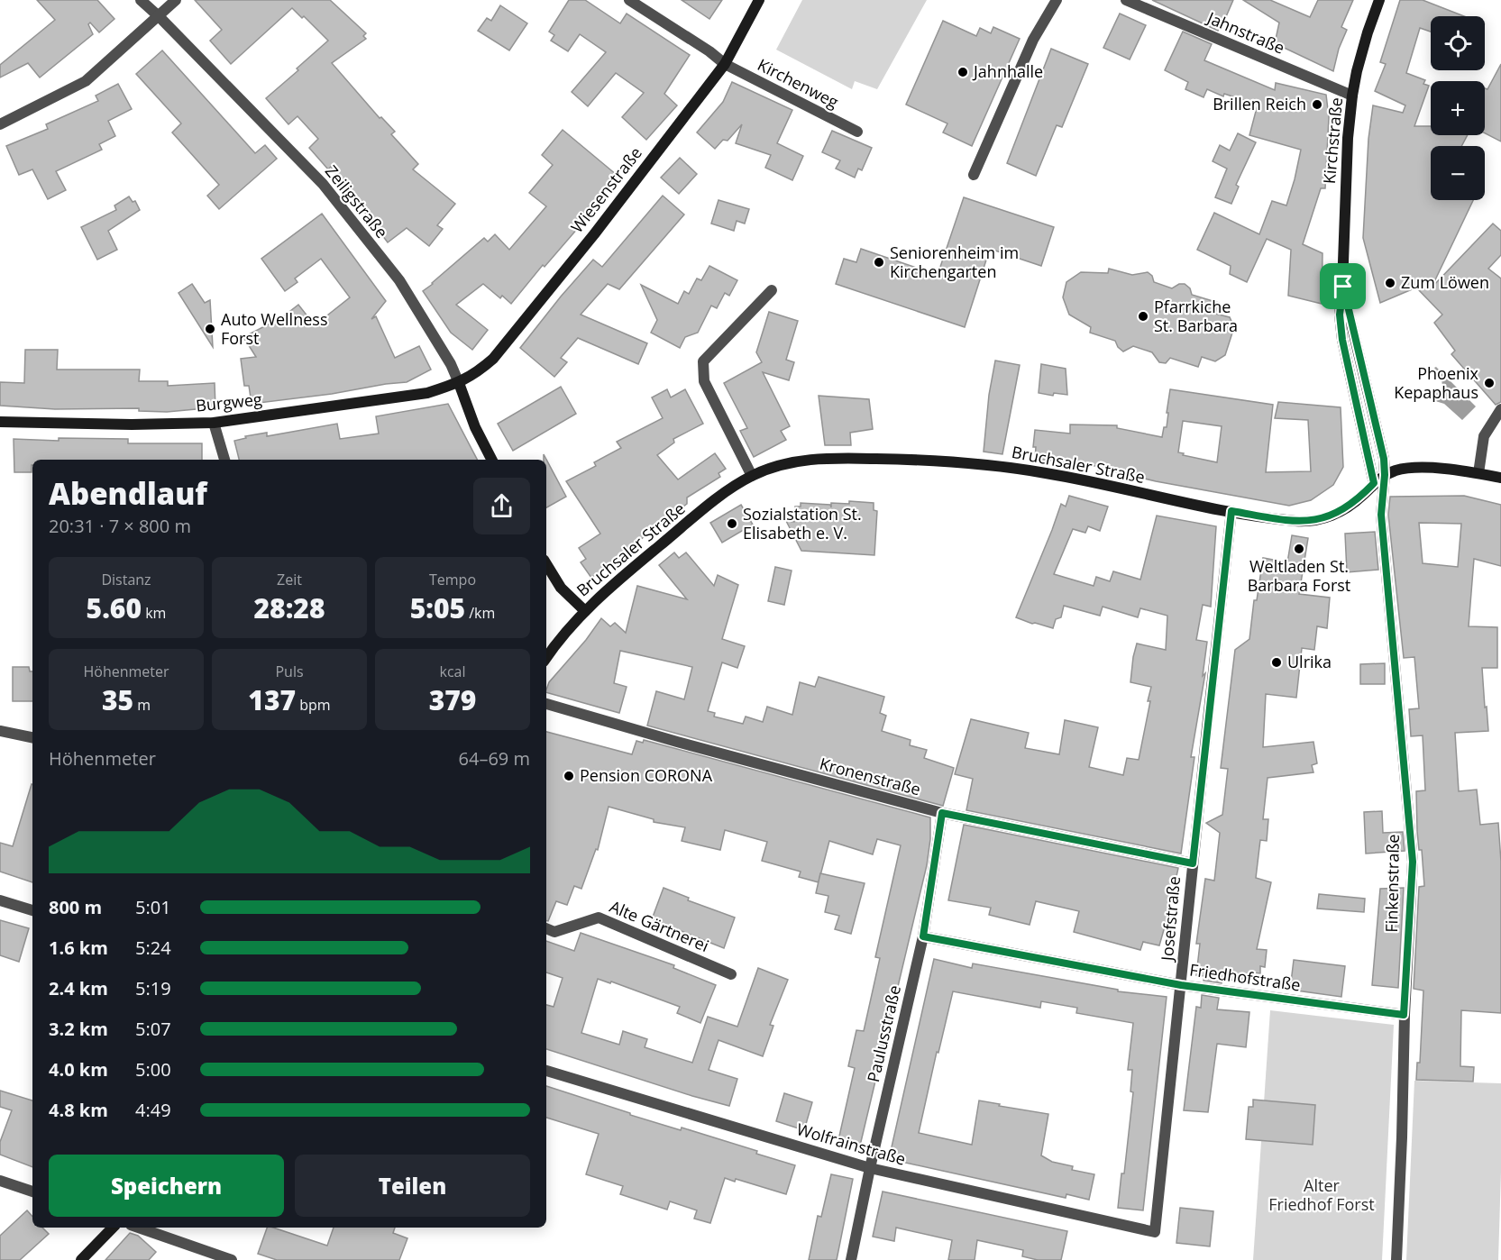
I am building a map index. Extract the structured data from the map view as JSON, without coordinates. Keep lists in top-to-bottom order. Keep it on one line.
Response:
{"streets":{"street":["Jahnstraße","Kirchenweg","Kirchstraße","Wiesenstraße","Zeiligstraße","Burgweg","Bruchsaler Straße","Kronenstraße","Finkenstraße","Josefstraße","Alte Gärtnerei","Friedhofstraße","Paulusstraße","Wolfrainstraße"]},"crossings":[["Jahnstraße","Kirchstraße"],["Kirchenweg","Wiesenstraße"],["Kirchstraße","Bruchsaler Straße"],["Kirchstraße","Finkenstraße"],["Wiesenstraße","Zeiligstraße"],["Wiesenstraße","Burgweg"],["Zeiligstraße","Burgweg"],["Bruchsaler Straße","Finkenstraße"],["Bruchsaler Straße","Josefstraße"],["Kronenstraße","Josefstraße"],["Kronenstraße","Paulusstraße"],["Finkenstraße","Friedhofstraße"],["Josefstraße","Friedhofstraße"],["Josefstraße","Wolfrainstraße"],["Friedhofstraße","Paulusstraße"],["Paulusstraße","Wolfrainstraße"]],"parks":["Alter Friedhof Forst"],"places":["Jahnhalle","Brillen Reich","Seniorenheim im Kirchengarten","Zum Löwen","Pfarrkiche St. Barbara","Auto Wellness Forst","Phoenix Kepaphaus","Sozialstation St. Elisabeth e. V.","Weltladen St. Barbara Forst","Ulrika","Pension CORONA"],"page":{"map_buttons":["+","−"],"heading":["Abendlauf","20:31 · 7 × 800 m"],"stats":[["Distanz","5.60 km"],["Zeit","28:28"],["Tempo","5:05 /km"],["Höhenmeter","35 m"],["Puls","137 bpm"],["kcal","379"]],"chart":["Höhenmeter","64–69 m"],"list":[{"name":"800 m","note":"5:01"},{"name":"1.6 km","note":"5:24"},{"name":"2.4 km","note":"5:19"},{"name":"3.2 km","note":"5:07"},{"name":"4.0 km","note":"5:00"},{"name":"4.8 km","note":"4:49"}],"buttons":["Speichern","Teilen"]}}
